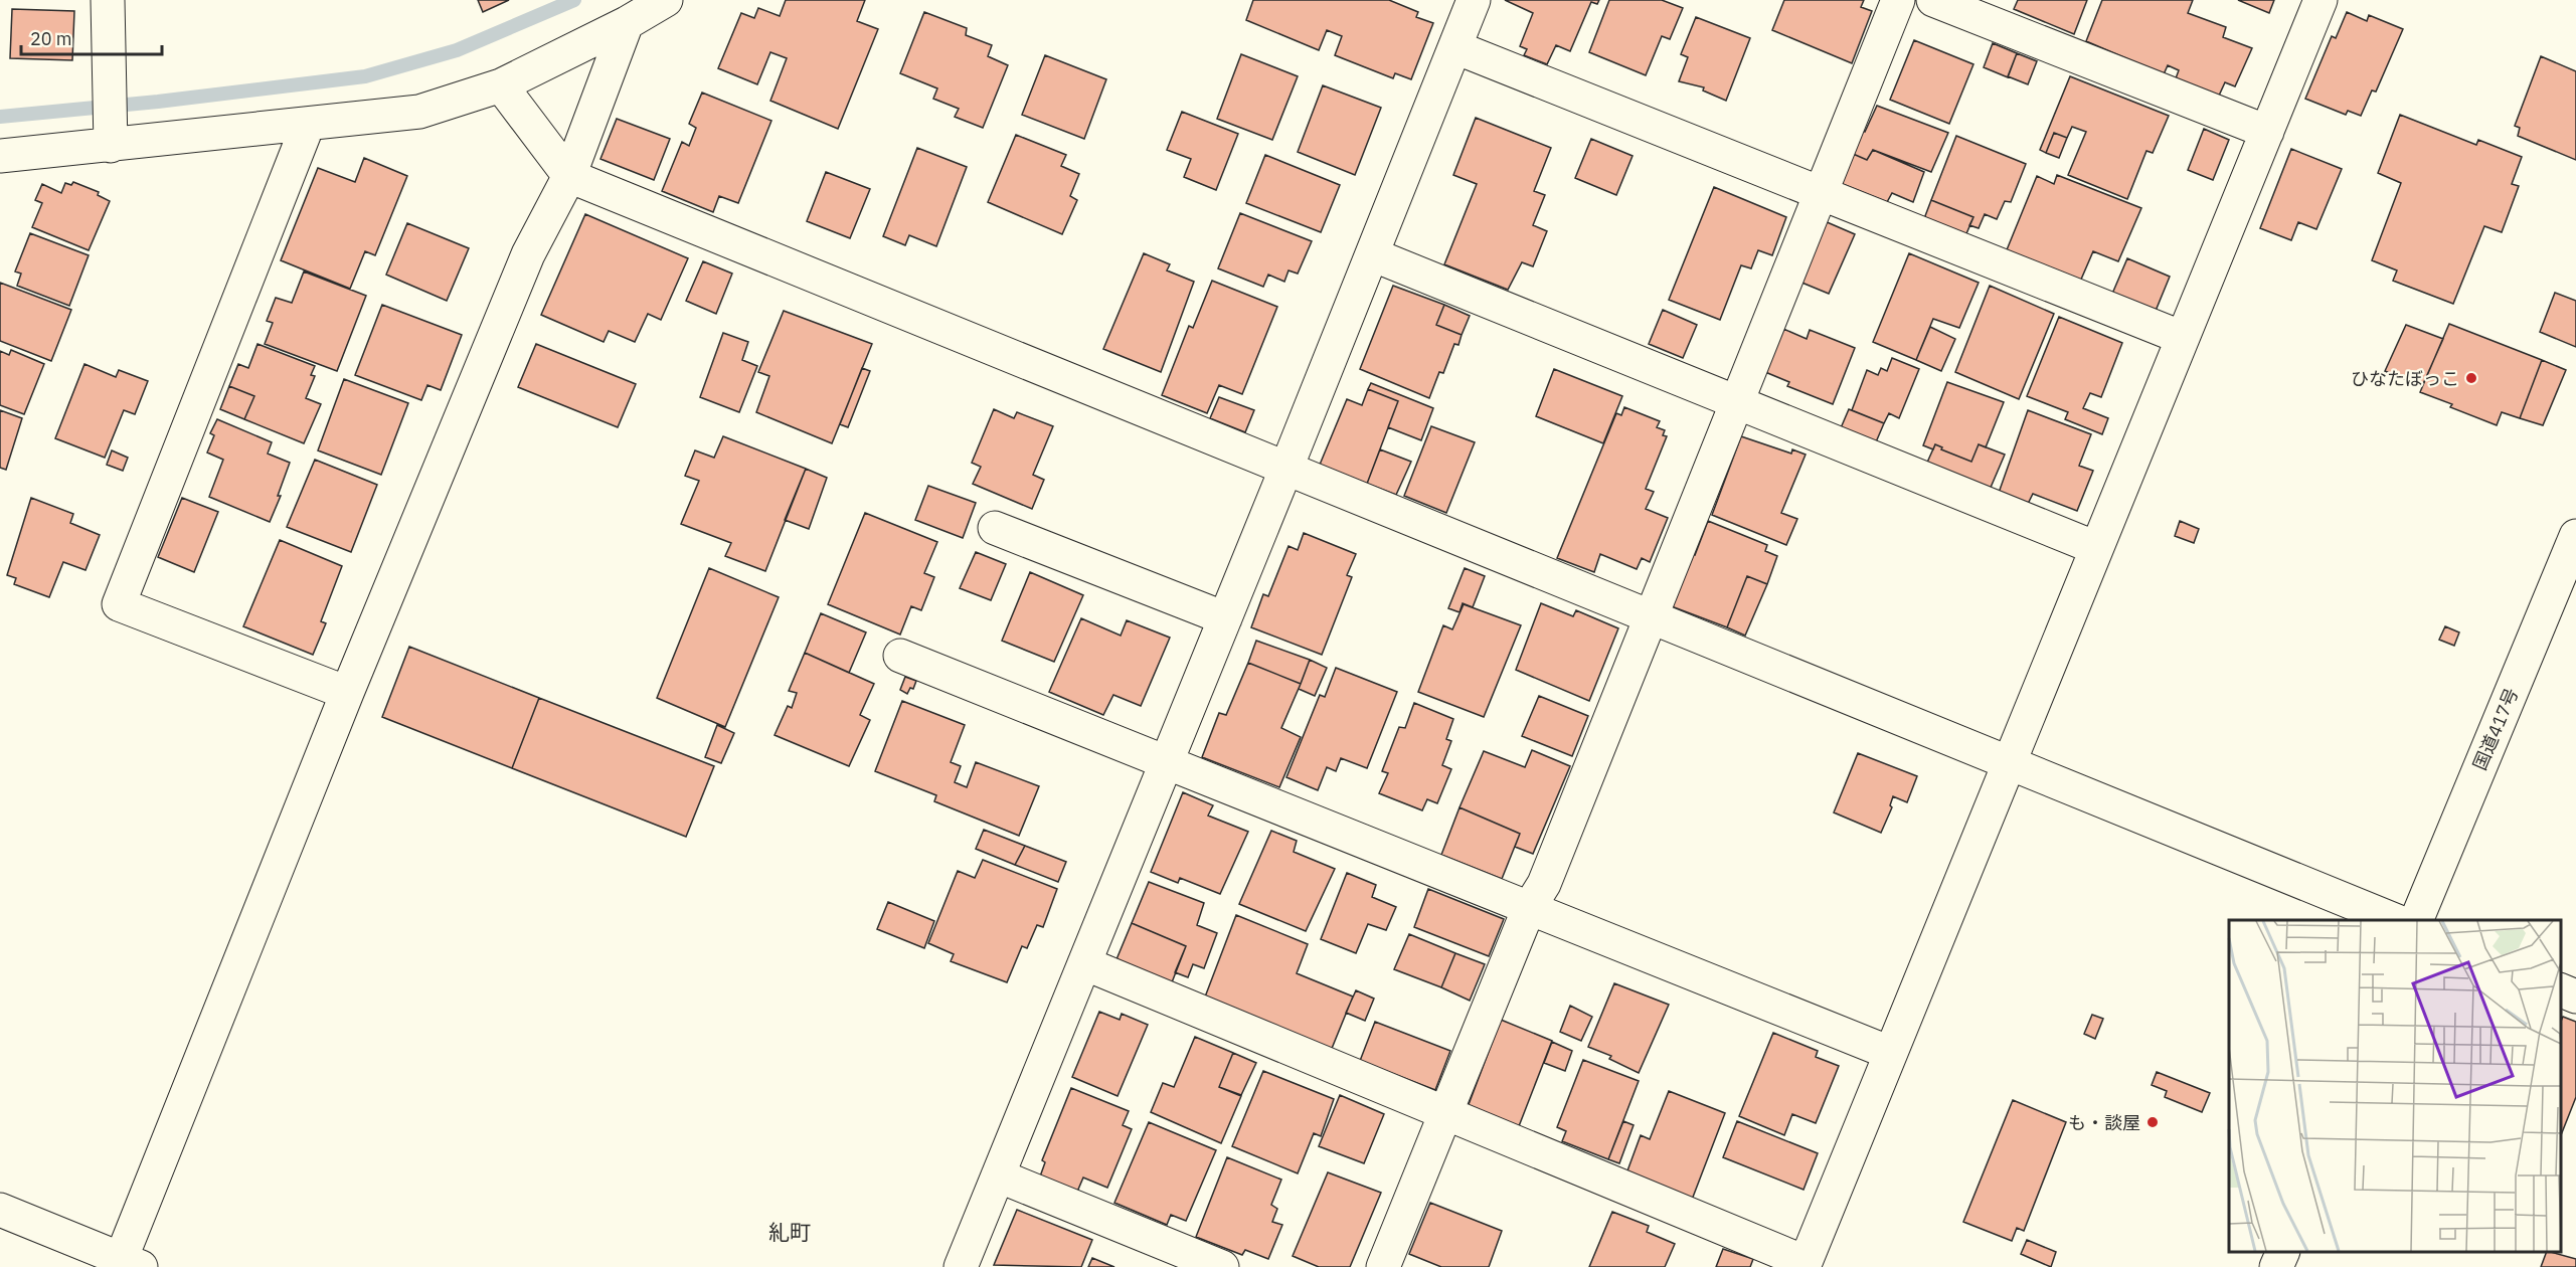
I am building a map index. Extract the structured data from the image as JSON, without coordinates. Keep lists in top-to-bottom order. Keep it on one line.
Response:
{"streets":{"main road":["国道417号"]},"districts":["糺町"],"places":["ひなたぼっこ","も・談屋"],"scale_bar":"20 m"}
